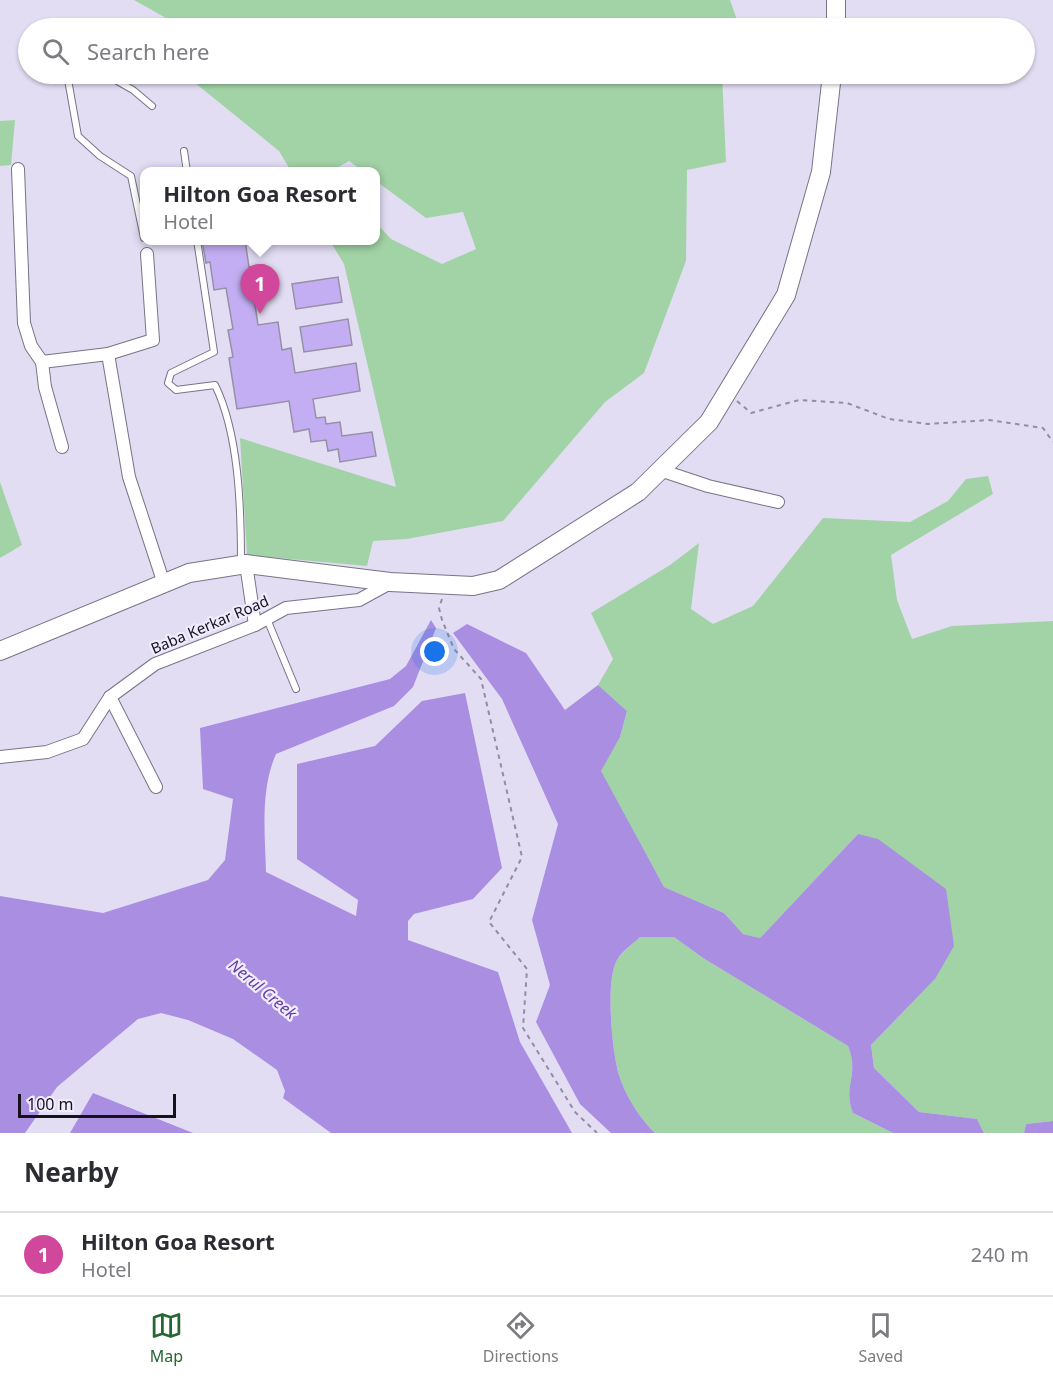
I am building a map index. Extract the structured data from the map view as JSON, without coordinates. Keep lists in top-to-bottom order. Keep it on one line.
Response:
{"streets":{"street":["Baba Kerkar Road"]},"water":["Nerul Creek"],"scale_bar":"100 m","page":{"search":"Search here","popup":["Hilton Goa Resort","Hotel"],"pins":"1","scale":"100 m","heading":"Nearby","list":[{"mark":"1","name":"Hilton Goa Resort","note":"Hotel","value":"240 m"}],"nav":["Map","Directions","Saved"]}}
